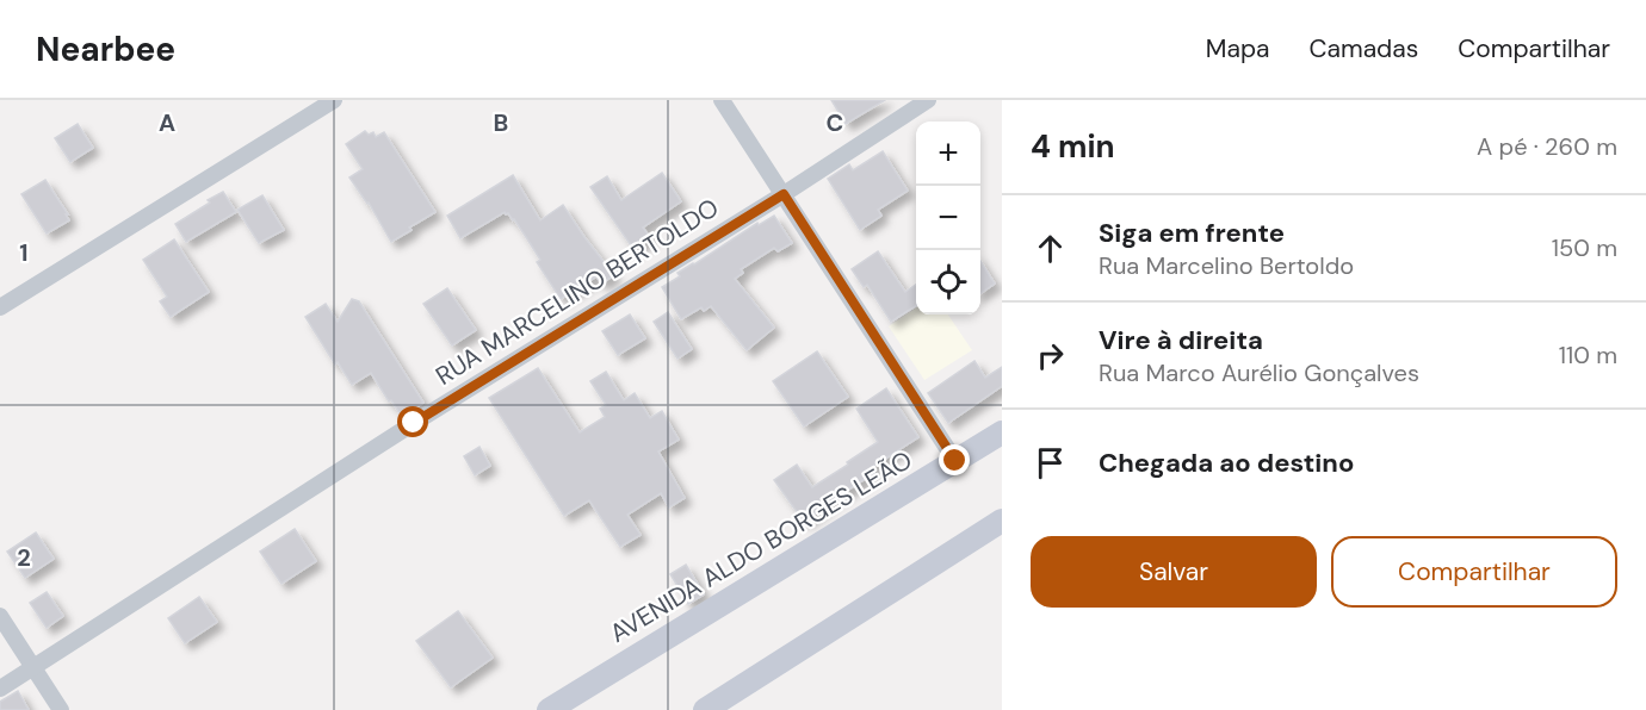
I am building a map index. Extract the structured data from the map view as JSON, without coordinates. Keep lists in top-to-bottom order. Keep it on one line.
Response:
{"streets":{"street":["RUA MARCELINO BERTOLDO","AVENIDA ALDO BORGES LEÃO"]},"page":{"header":"Nearbee","nav":["Mapa","Camadas","Compartilhar"],"heading":["4 min","A pé · 260 m"],"map_buttons":["+","−"],"list":[["Siga em frente","Rua Marcelino Bertoldo","150 m"],["Vire à direita","Rua Marco Aurélio Gonçalves","110 m"],"Chegada ao destino"],"buttons":["Salvar","Compartilhar"]},"grid":{"columns":["A","B","C"],"rows":["1","2"]}}
